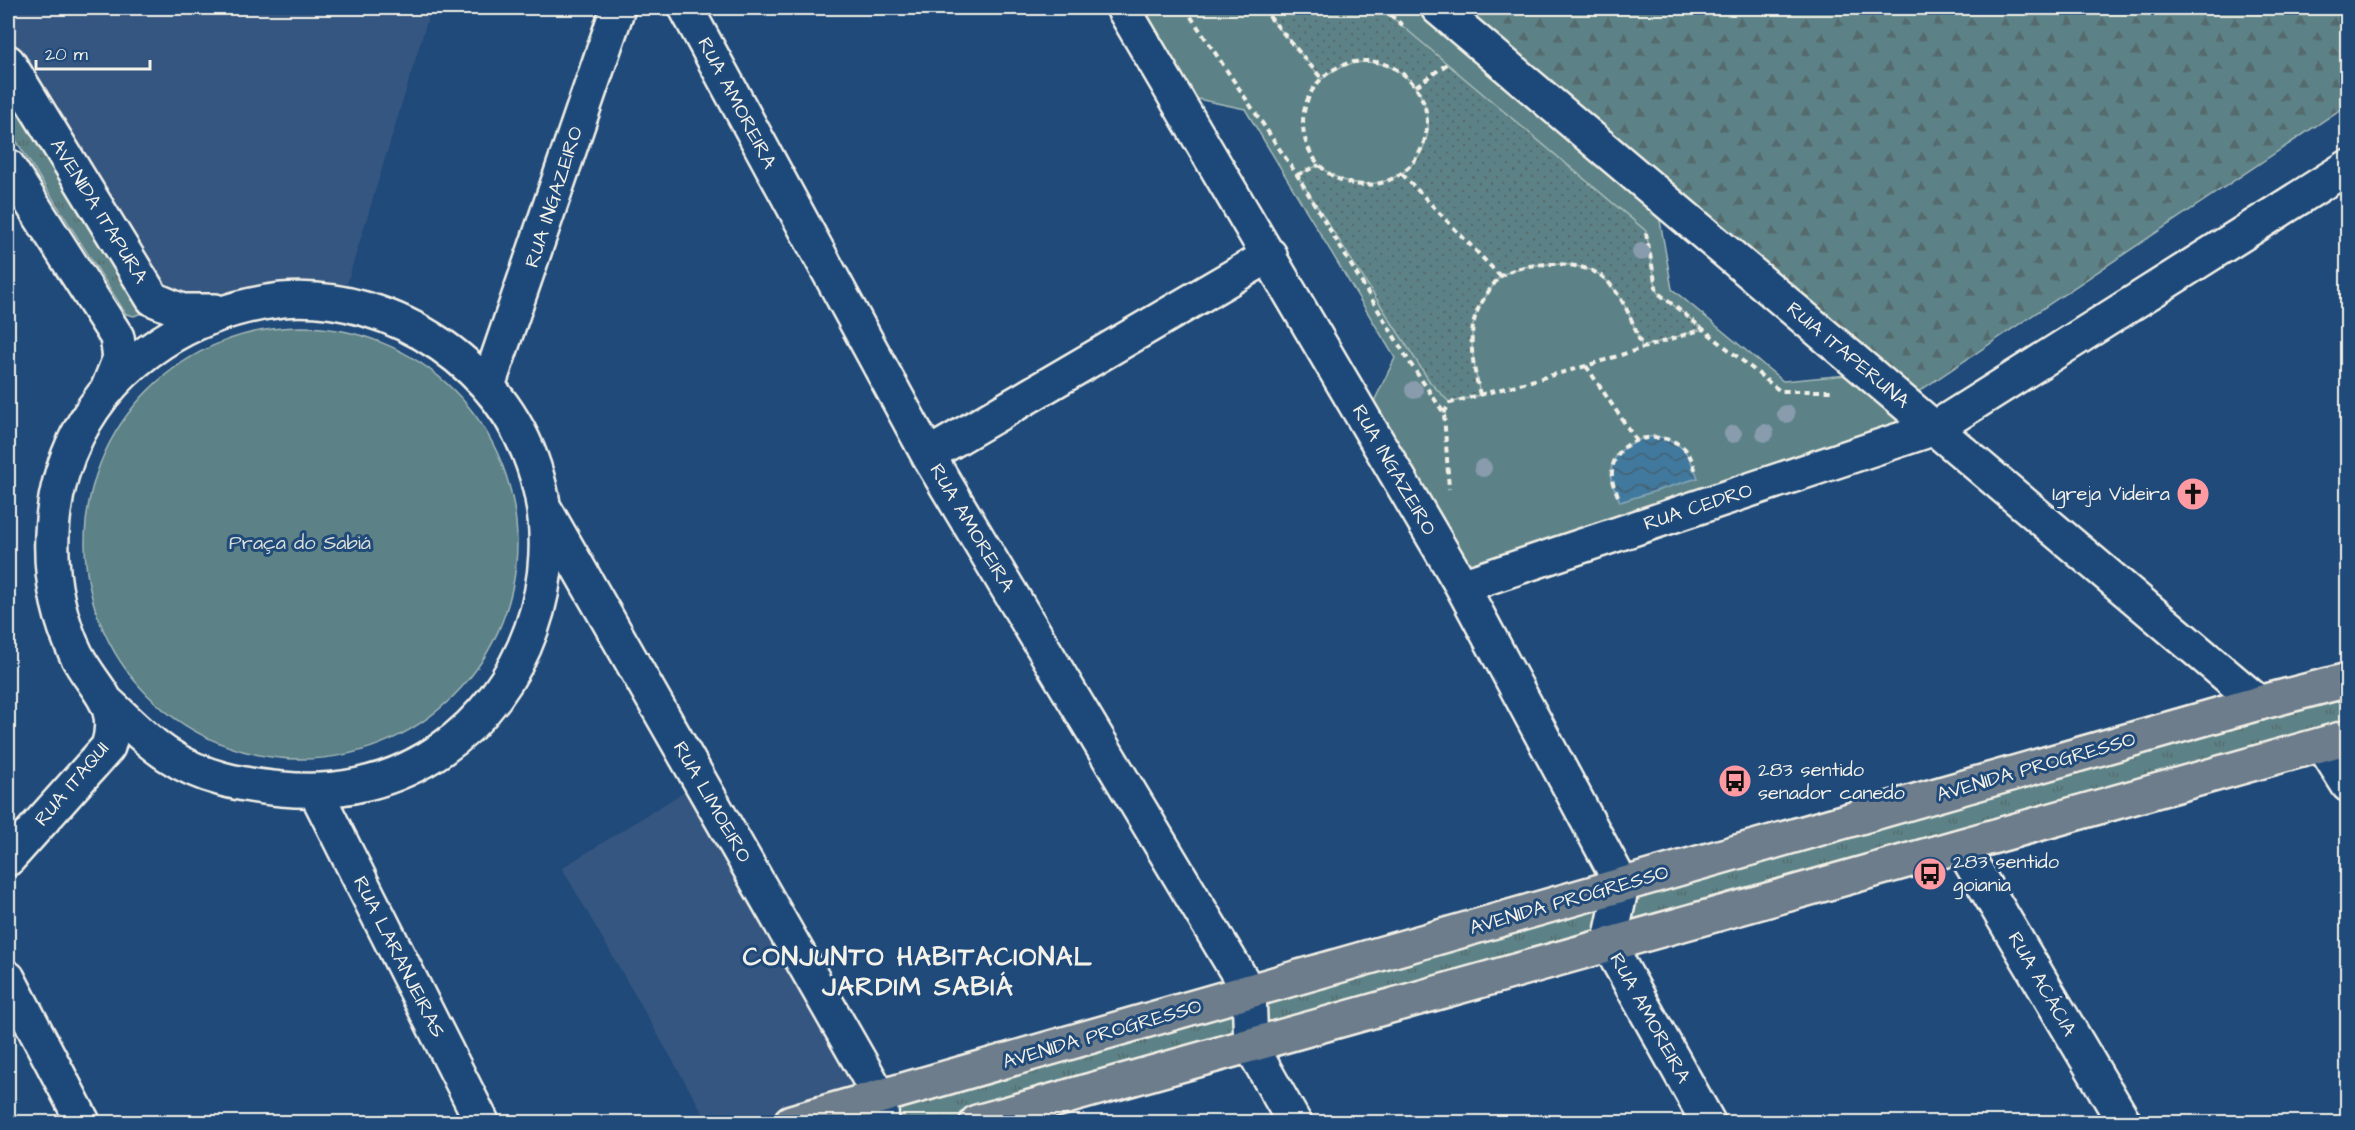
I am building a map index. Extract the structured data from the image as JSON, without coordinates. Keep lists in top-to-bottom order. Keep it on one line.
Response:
{"streets":{"main road":["AVENIDA PROGRESSO"],"street":["RUA AMOREIRA","RUA INGAZEIRO","AVENIDA ITAPURA","RUIA ITAPERUNA","RUA CEDRO","RUA ITAQUI","RUA LIMOEIRO","RUA LARANJEIRAS","RUA ACÁCIA"]},"crossings":[["RUA AMOREIRA","AVENIDA PROGRESSO"],["RUA INGAZEIRO","RUA CEDRO"],["RUA INGAZEIRO","AVENIDA PROGRESSO"],["RUIA ITAPERUNA","RUA CEDRO"],["RUIA ITAPERUNA","AVENIDA PROGRESSO"],["AVENIDA PROGRESSO","RUA LIMOEIRO"]],"districts":["CONJUNTO HABITACIONAL JARDIM SABIÁ"],"parks":["Praça do Sabiá"],"places":{"church":["Igreja Videira"],"bus stop":["283 sentido senador canedo","283 sentido goiania"]},"scale_bar":"20 m"}
